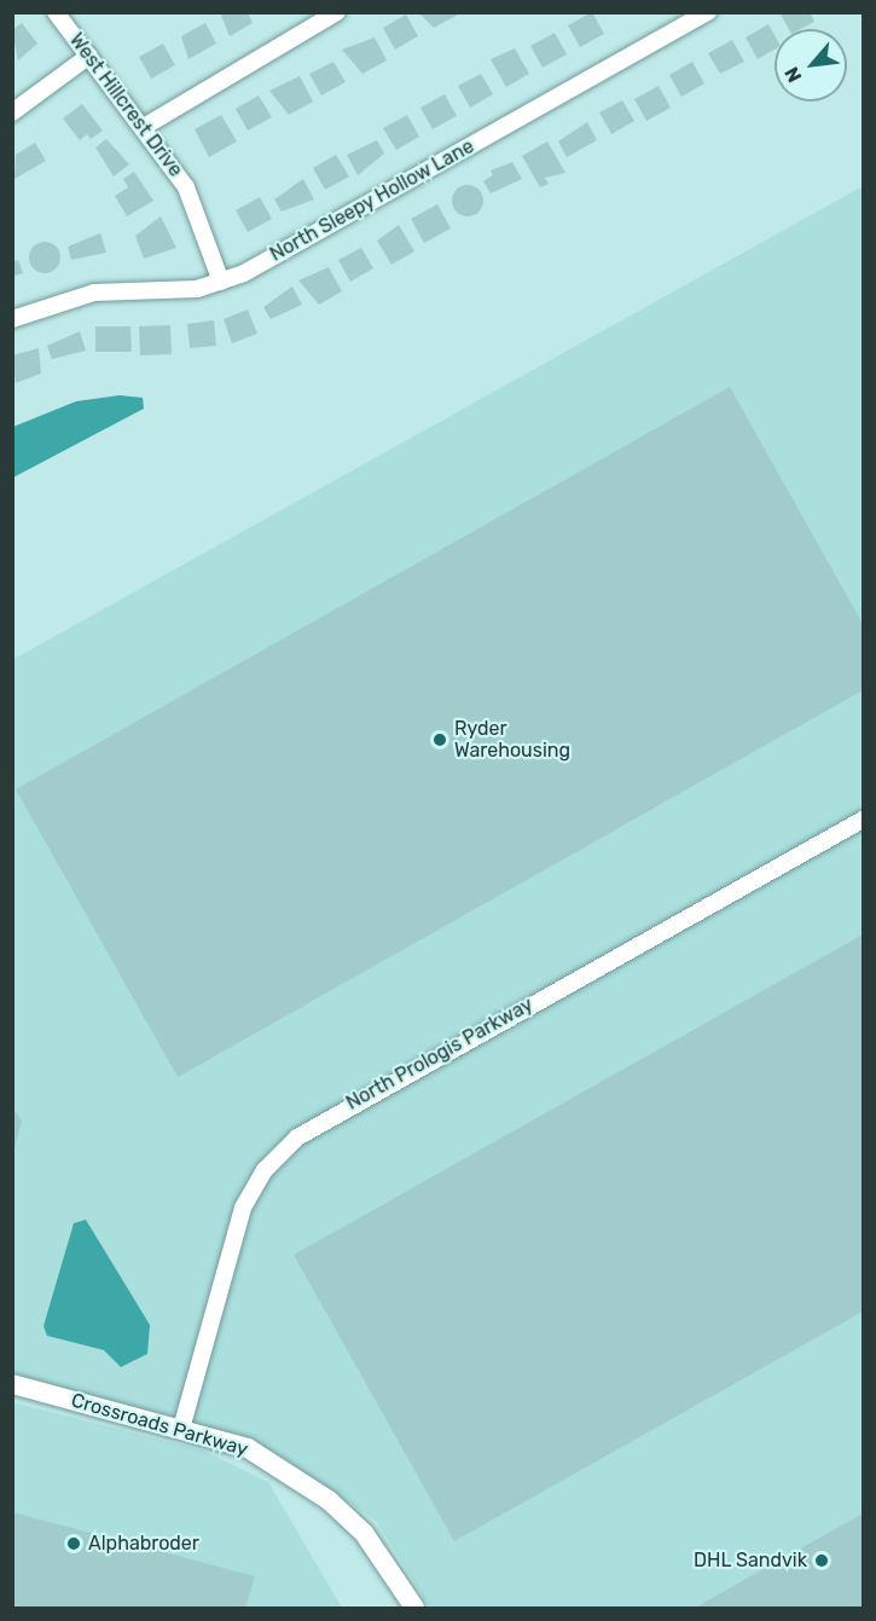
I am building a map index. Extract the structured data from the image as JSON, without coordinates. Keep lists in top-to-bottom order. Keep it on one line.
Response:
{"streets":{"street":["West Hillcrest Drive","North Sleepy Hollow Lane","North Prologis Parkway","Crossroads Parkway"]},"crossings":[["West Hillcrest Drive","North Sleepy Hollow Lane"],["North Prologis Parkway","Crossroads Parkway"]],"places":["Ryder Warehousing","Alphabroder","DHL Sandvik"],"north":"bottom left"}
